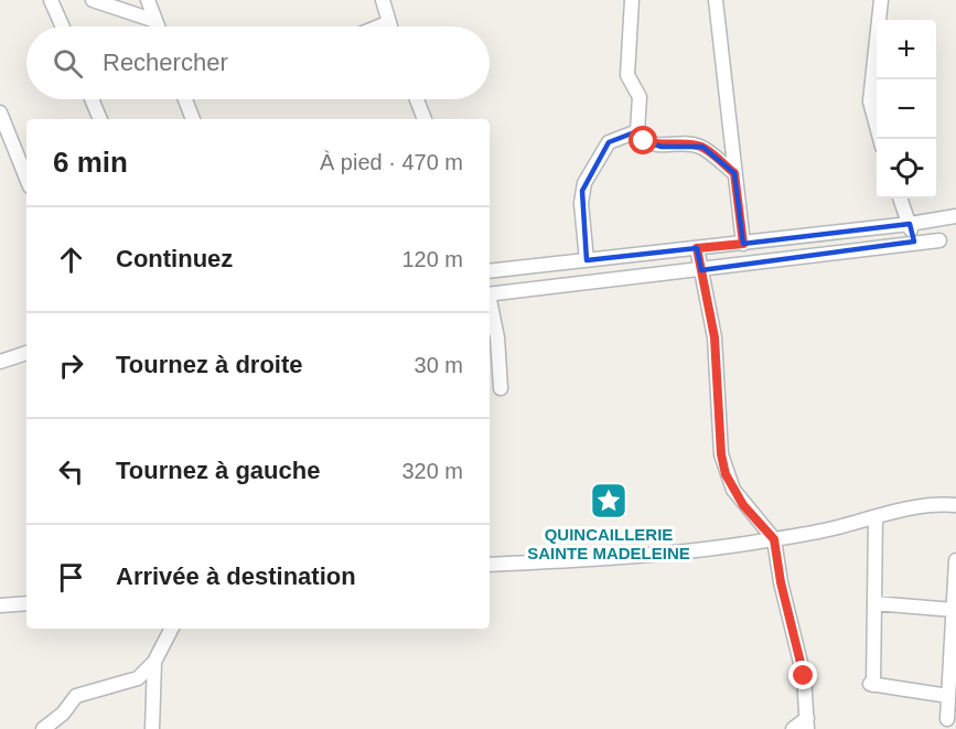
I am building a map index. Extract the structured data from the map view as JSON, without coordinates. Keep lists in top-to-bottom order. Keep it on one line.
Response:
{"places":{"place":["QUINCAILLERIE SAINTE MADELEINE"]},"page":{"map_buttons":["+","−"],"search":"Rechercher","heading":["6 min","À pied · 470 m"],"list":[["Continuez","120 m"],["Tournez à droite","30 m"],["Tournez à gauche","320 m"],"Arrivée à destination"]}}
